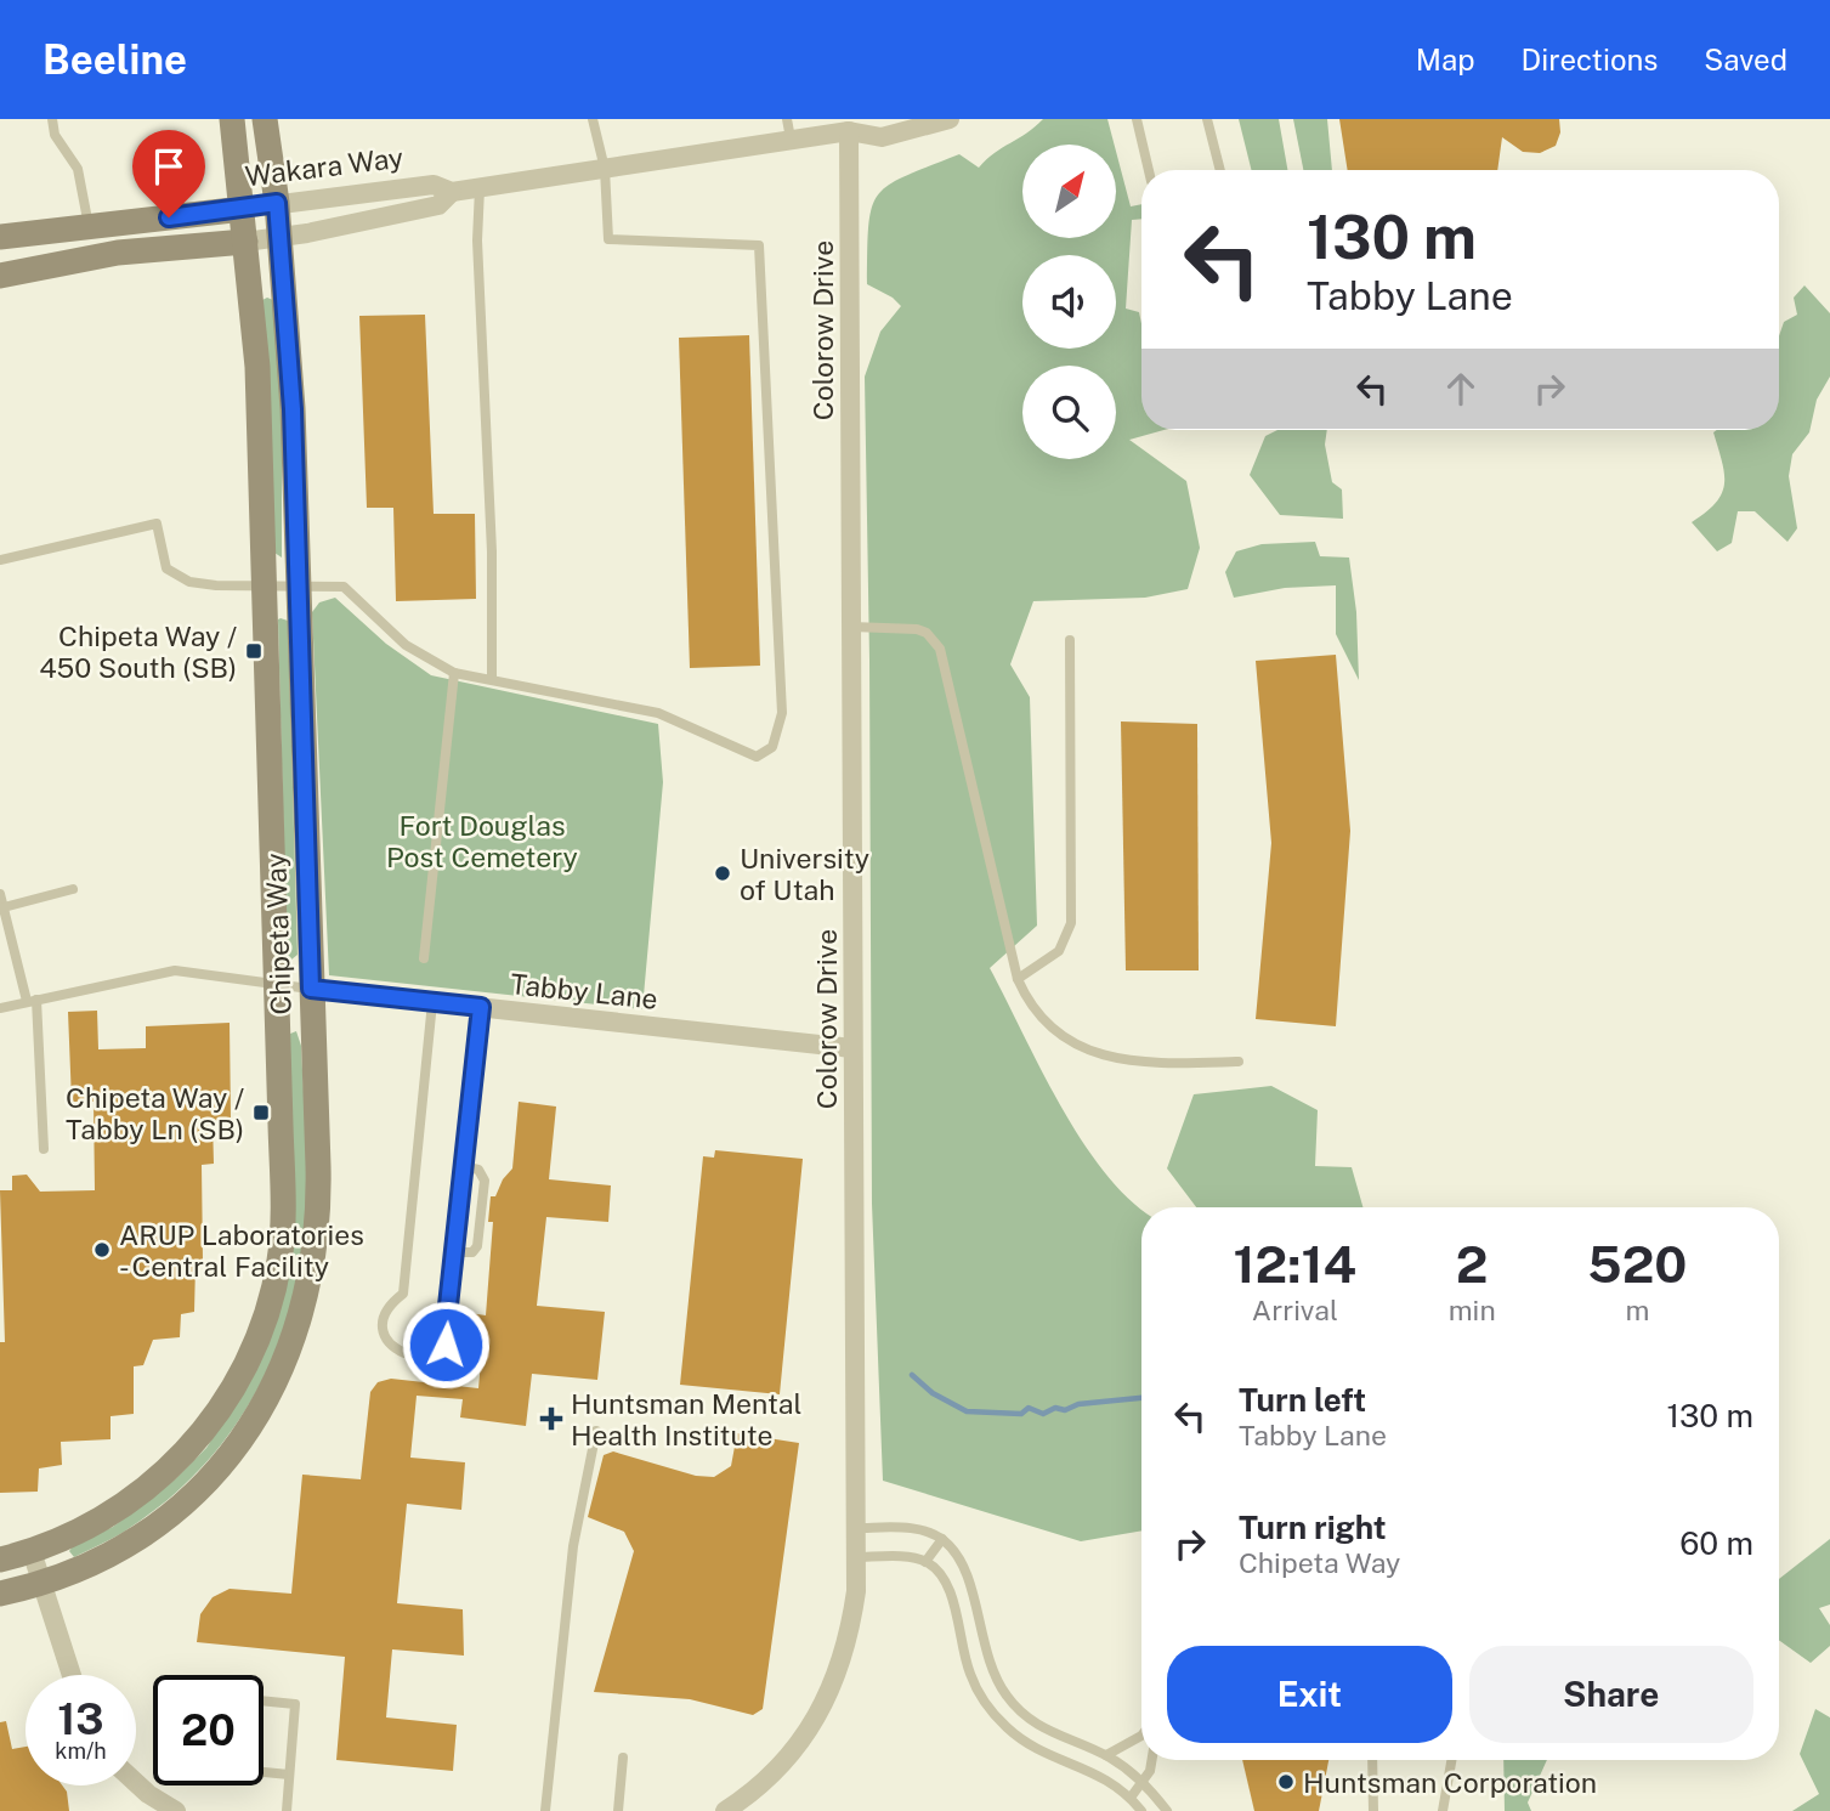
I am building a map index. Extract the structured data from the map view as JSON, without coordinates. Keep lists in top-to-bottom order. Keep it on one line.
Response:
{"streets":{"street":["Wakara Way","Colorow Drive","Chipeta Way","Tabby Lane"]},"crossings":[["Wakara Way","Colorow Drive"],["Wakara Way","Chipeta Way"],["Colorow Drive","Tabby Lane"],["Chipeta Way","Tabby Lane"]],"parks":["Fort Douglas Post Cemetery"],"places":{"transit":["Chipeta Way / 450 South (SB)","Chipeta Way / Tabby Ln (SB)"],"other":["University of Utah","ARUP Laboratories - Central Facility","Huntsman Corporation"],"health":["Huntsman Mental Health Institute"]},"north":"top right","page":{"header":"Beeline","nav":["Map","Directions","Saved"],"turn":["130 m","Tabby Lane"],"eta":["12:14","Arrival","2","min","520","m"],"list":[{"name":"Turn left","note":"Tabby Lane","value":"130 m"},{"name":"Turn right","note":"Chipeta Way","value":"60 m"}],"buttons":["Exit","Share"],"speed":"13 km/h","limit":"20"}}
